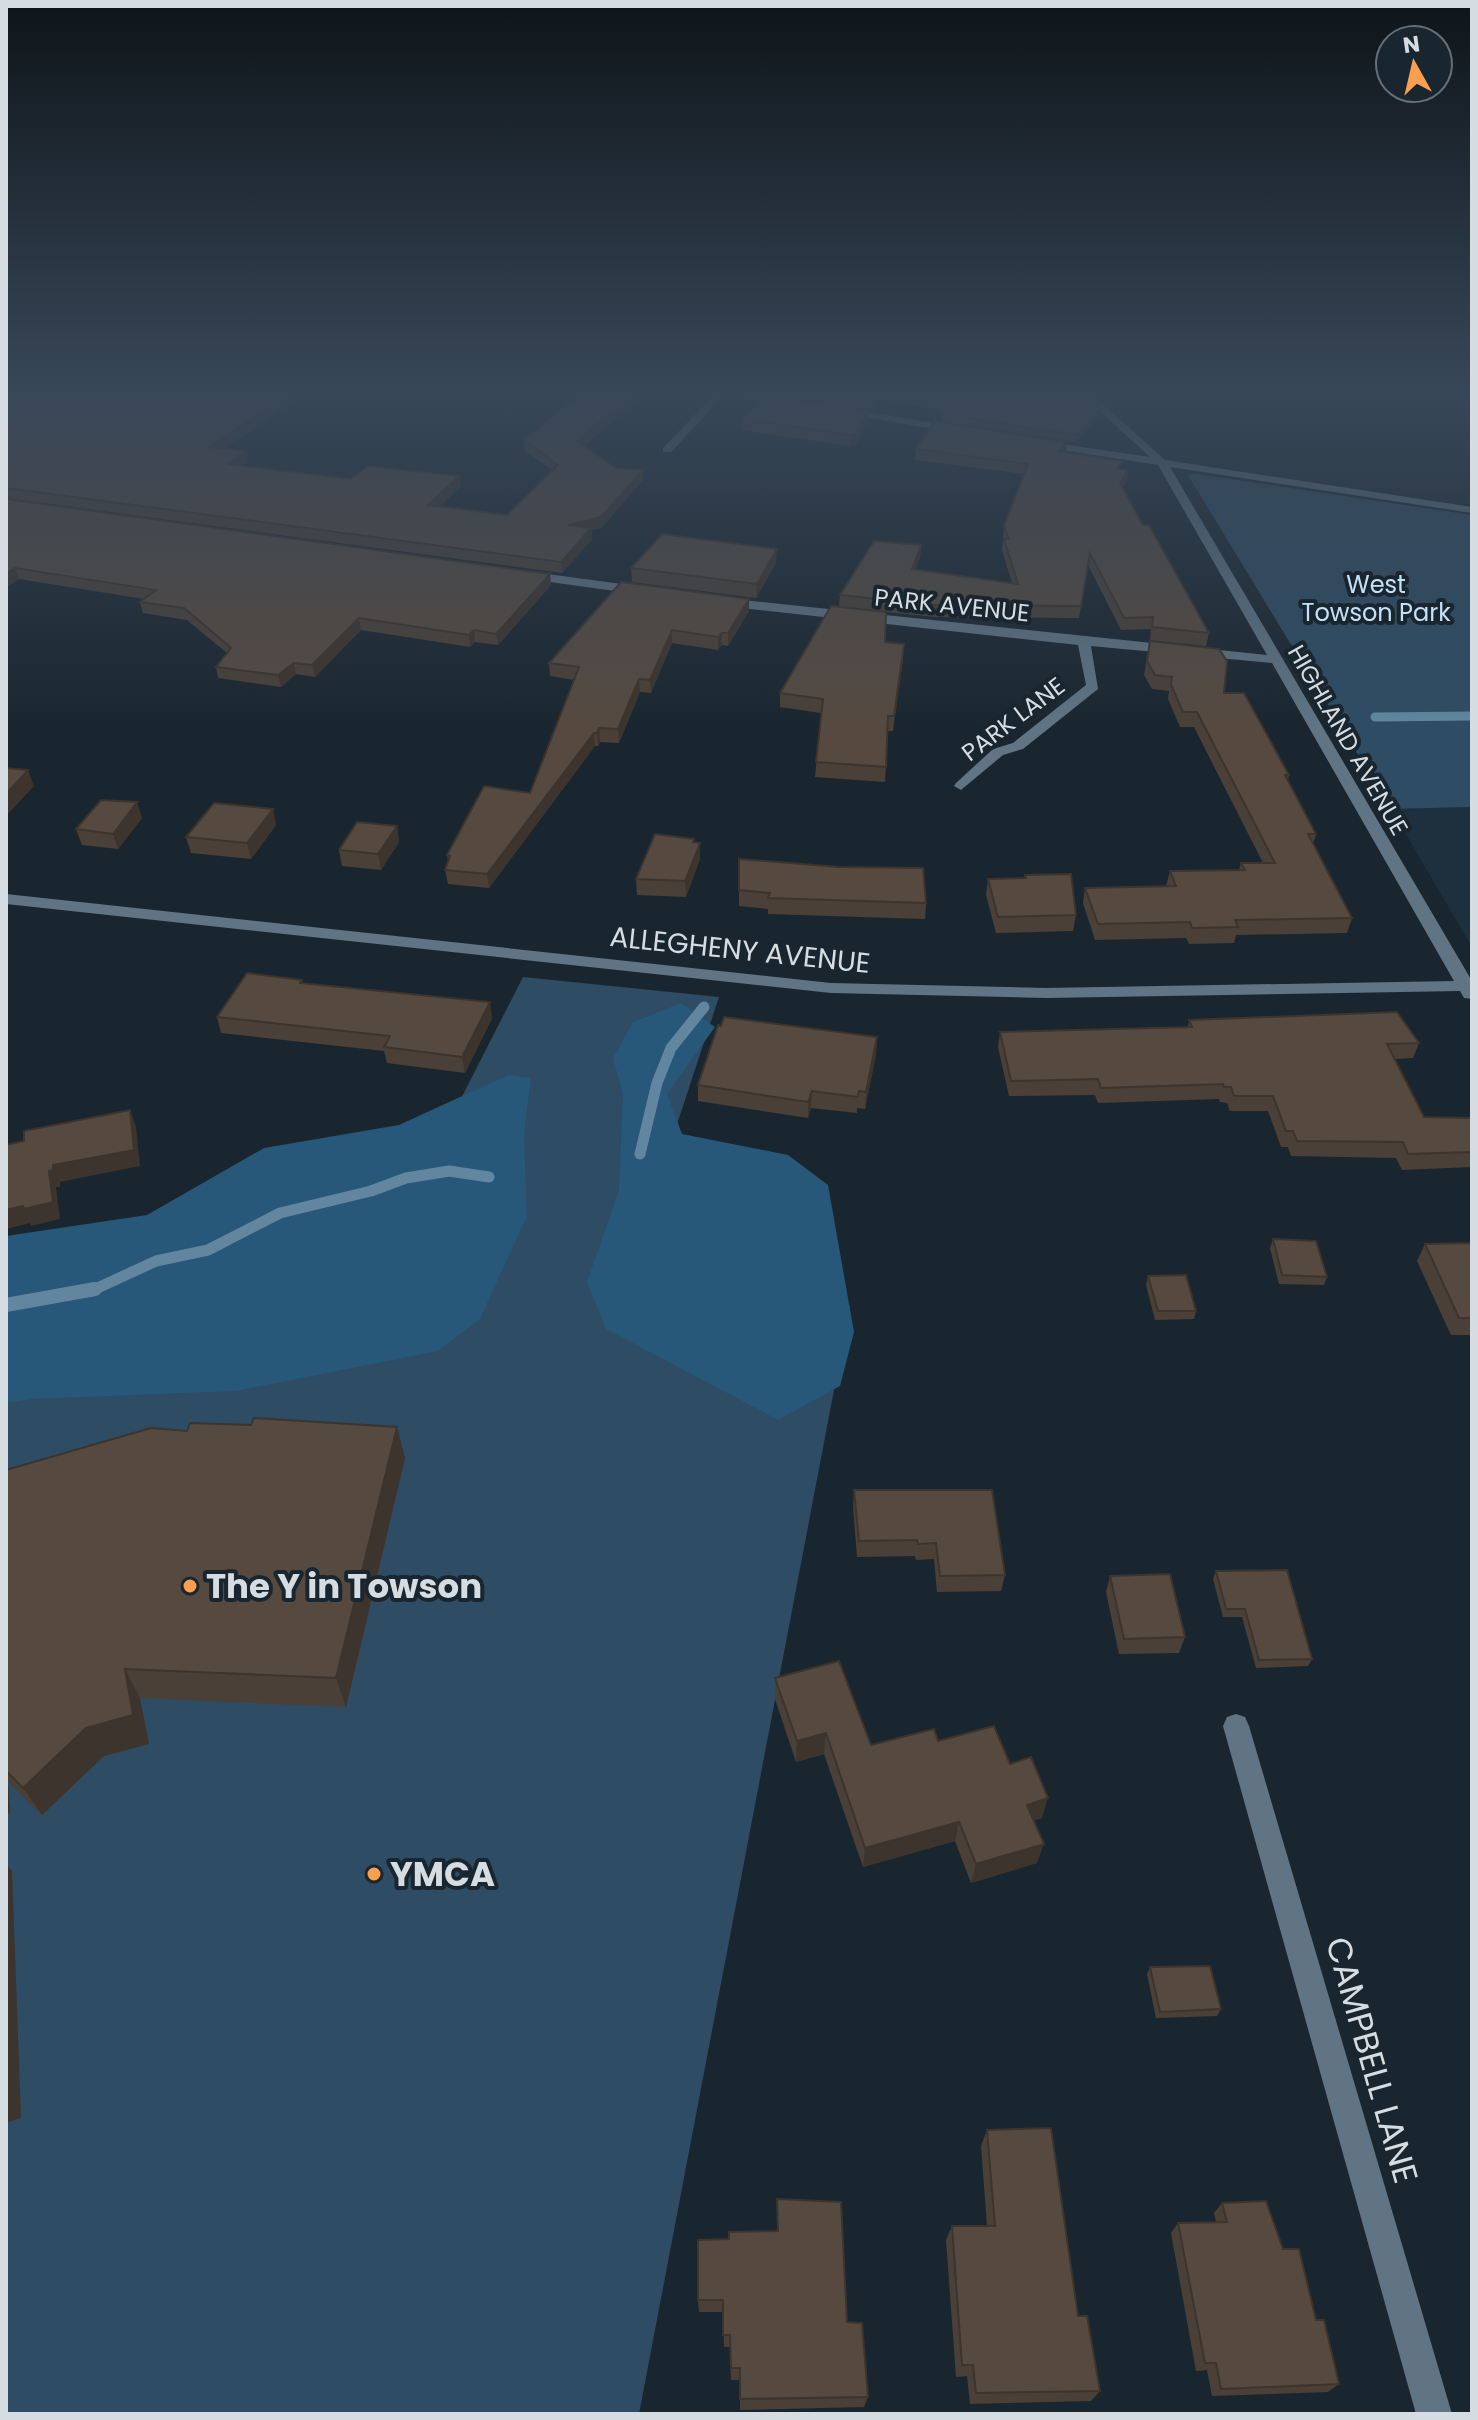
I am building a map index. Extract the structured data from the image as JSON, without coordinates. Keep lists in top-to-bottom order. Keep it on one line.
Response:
{"streets":{"street":["PARK AVENUE","PARK LANE","HIGHLAND AVENUE","ALLEGHENY AVENUE","CAMPBELL LANE"]},"crossings":[["PARK AVENUE","PARK LANE"],["PARK AVENUE","HIGHLAND AVENUE"],["HIGHLAND AVENUE","ALLEGHENY AVENUE"]],"parks":["West Towson Park"],"places":["The Y in Towson","YMCA"],"north":"top"}
